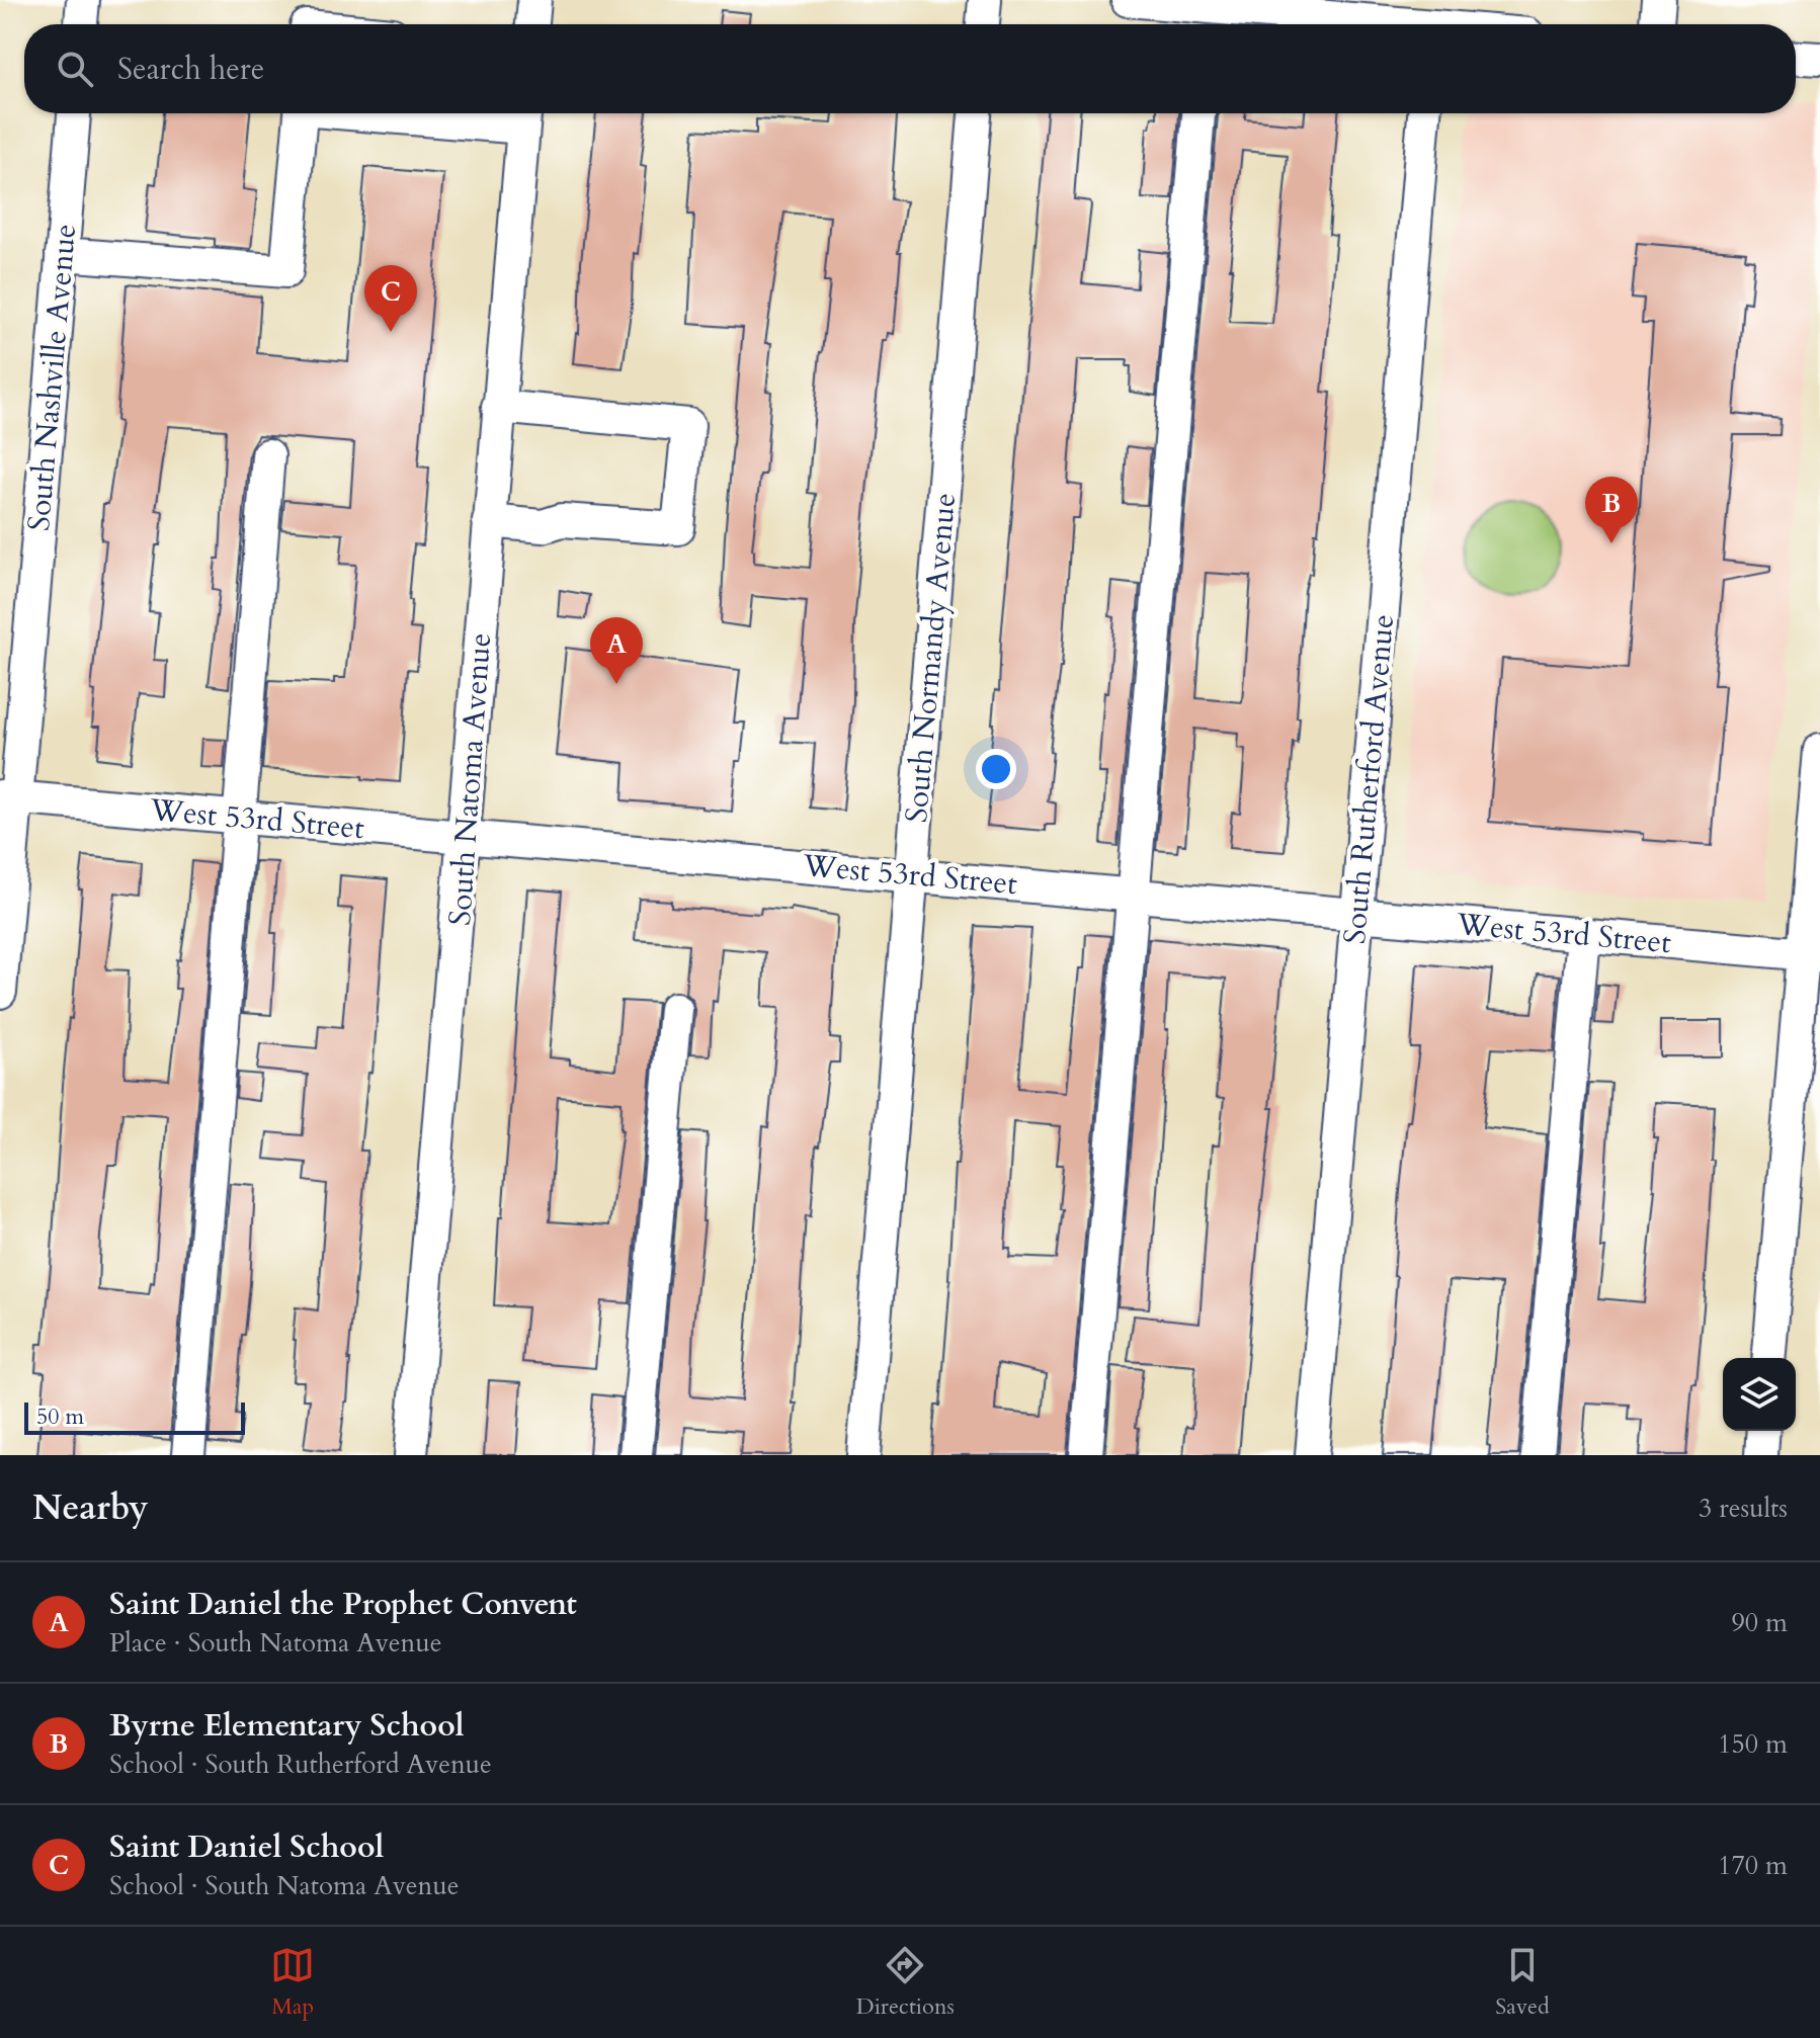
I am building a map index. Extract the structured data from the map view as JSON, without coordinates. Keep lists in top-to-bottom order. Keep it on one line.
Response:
{"streets":{"street":["South Nashville Avenue","South Normandy Avenue","South Natoma Avenue","South Rutherford Avenue","West 53rd Street"]},"crossings":[["South Nashville Avenue","West 53rd Street"],["South Normandy Avenue","West 53rd Street"],["South Natoma Avenue","West 53rd Street"],["South Rutherford Avenue","West 53rd Street"]],"scale_bar":"50 m","page":{"search":"Search here","pins":["C","B","A"],"scale":"50 m","heading":["Nearby","3 results"],"list":[{"mark":"A","name":"Saint Daniel the Prophet Convent","note":"Place · South Natoma Avenue","value":"90 m"},{"mark":"B","name":"Byrne Elementary School","note":"School · South Rutherford Avenue","value":"150 m"},{"mark":"C","name":"Saint Daniel School","note":"School · South Natoma Avenue","value":"170 m"}],"nav":["Map","Directions","Saved"]}}
